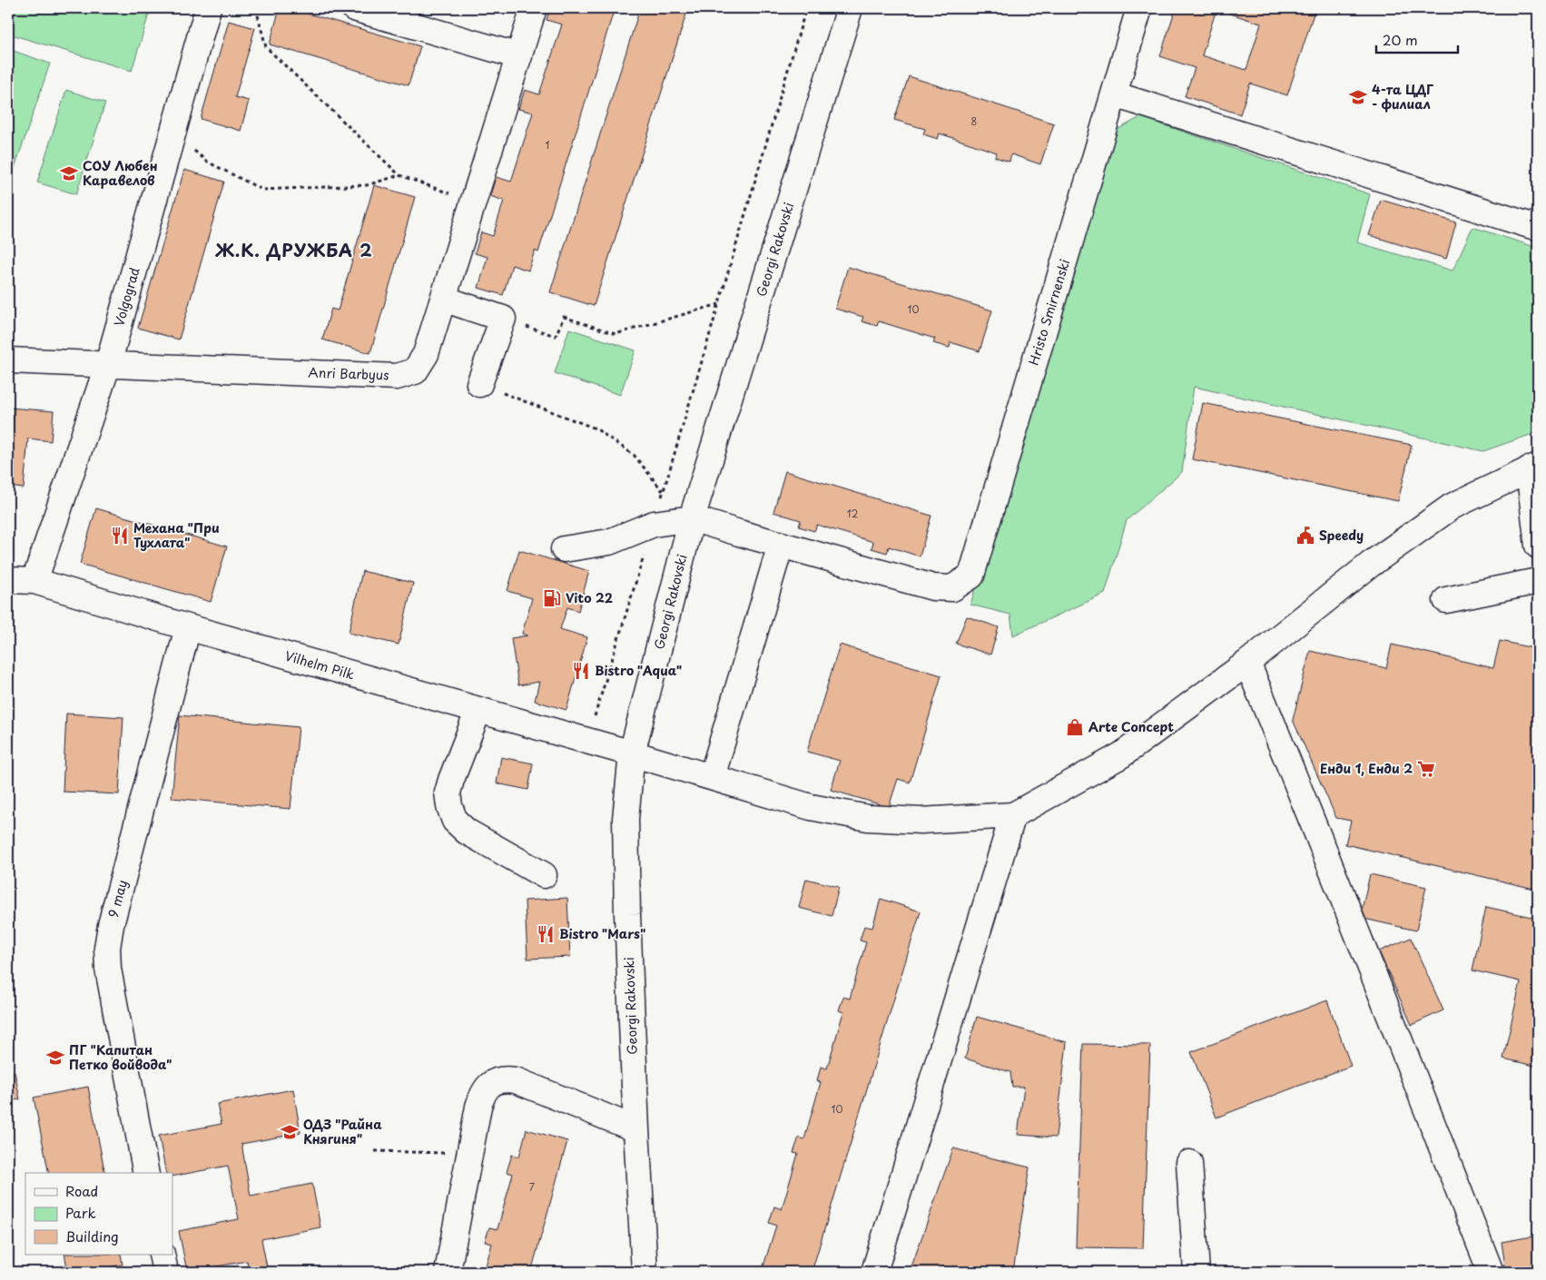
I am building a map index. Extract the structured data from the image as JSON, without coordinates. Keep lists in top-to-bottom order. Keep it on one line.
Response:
{"streets":{"street":["Georgi Rakovski","Volgograd","Hristo Smirnenski","Anri Barbyus","Vilhelm Pilk","9 may"]},"crossings":[["Georgi Rakovski","Hristo Smirnenski"],["Georgi Rakovski","Vilhelm Pilk"],["Volgograd","Anri Barbyus"],["Volgograd","Vilhelm Pilk"],["Vilhelm Pilk","9 may"]],"districts":["Ж.К. ДРУЖБА 2"],"places":{"school or university":["4-та ЦДГ - филиал","СОУ Любен Каравелов","ПГ \"Капитан Петко войвода\"","ОДЗ \"Райна Княгиня\""],"restaurant":["Механа \"При Тухлата\"","Bistro \"Aqua\"","Bistro \"Mars\""],"public building":["Speedy"],"fuel station":["Vito 22"],"shop":["Arte Concept"],"supermarket":["Енди 1, Енди 2"]},"house_numbers":["8","1","10","12","10","7"],"legend":["Road","Park","Building"],"scale_bar":"20 m"}
